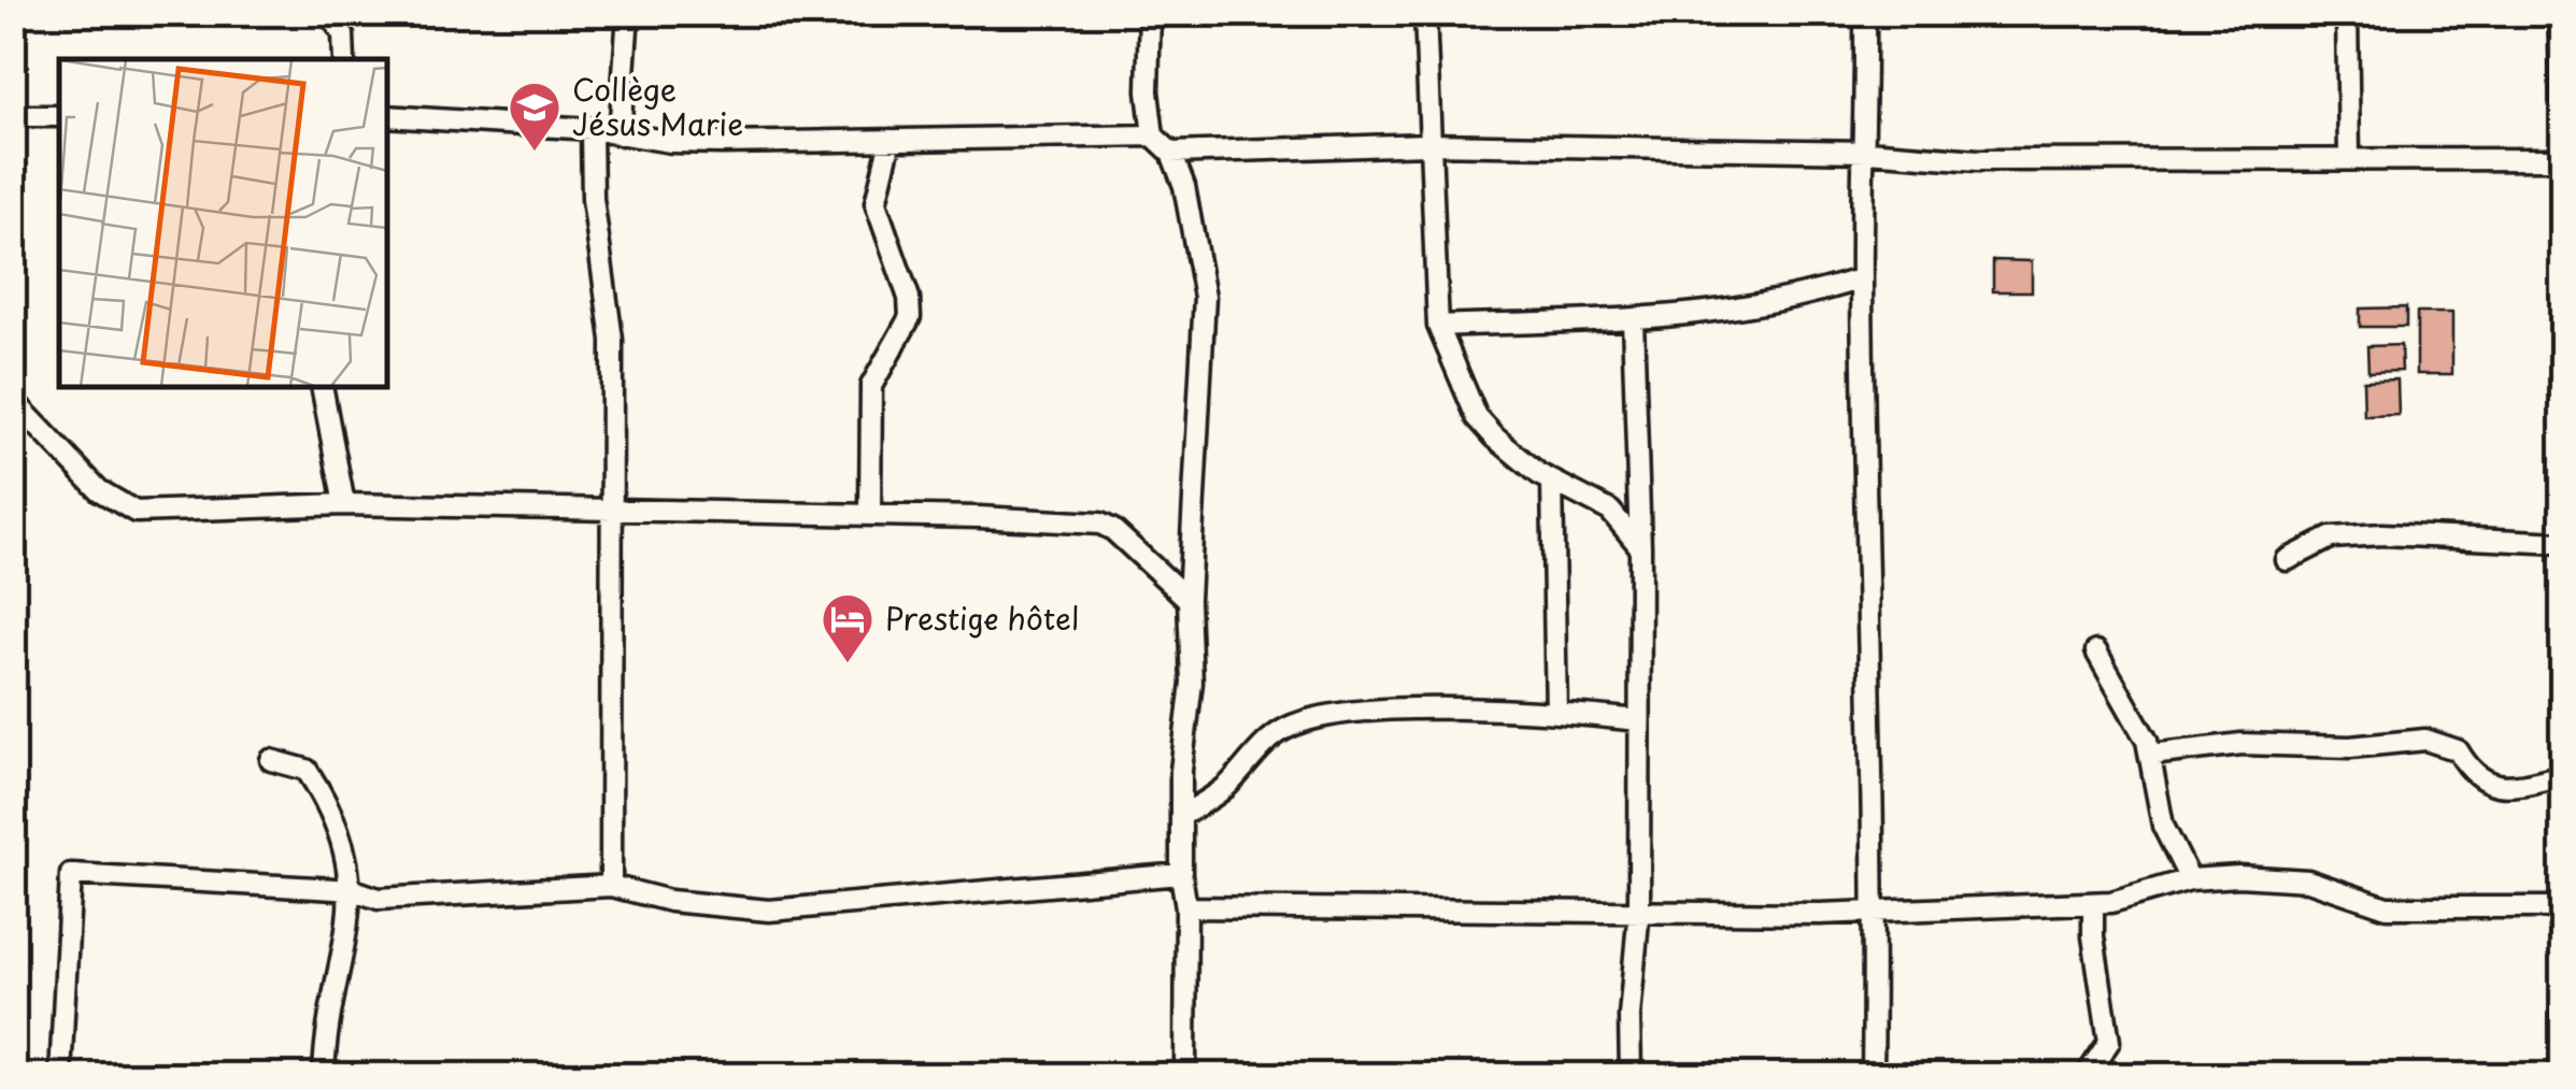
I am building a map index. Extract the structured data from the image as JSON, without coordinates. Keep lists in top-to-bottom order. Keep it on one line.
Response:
{"places":{"school or university":["Collège Jésus Marie"],"hotel":["Prestige hôtel"]}}
